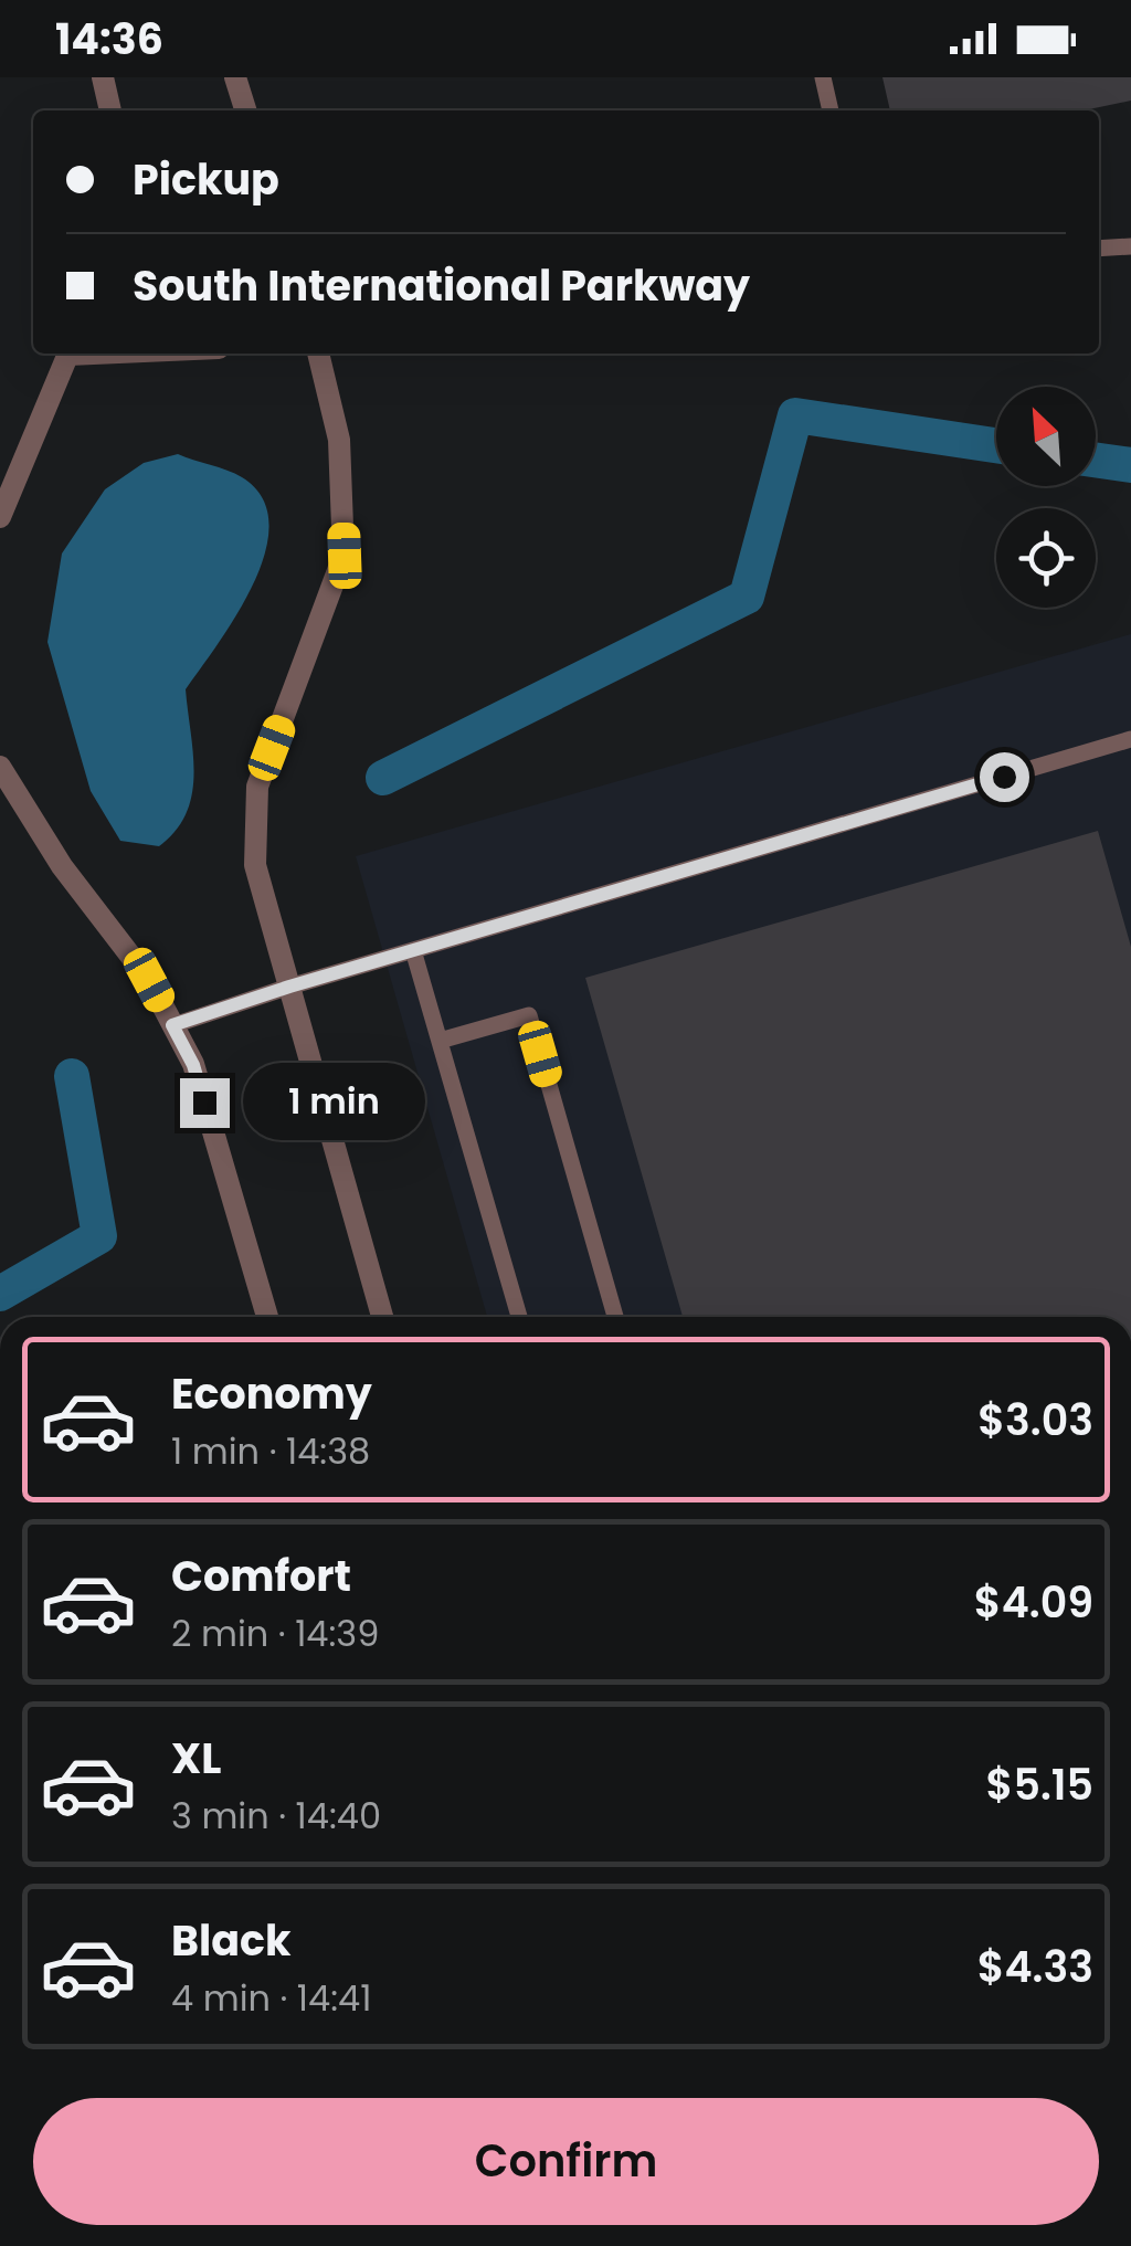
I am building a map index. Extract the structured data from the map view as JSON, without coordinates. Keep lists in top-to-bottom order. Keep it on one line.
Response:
{"north":"top left","page":{"status":"14:36","banner":["Pickup","South International Parkway"],"bubble":"1 min","list":[{"name":"Economy","note":"1 min · 14:38","value":"$3.03"},{"name":"Comfort","note":"2 min · 14:39","value":"$4.09"},{"name":"XL","note":"3 min · 14:40","value":"$5.15"},{"name":"Black","note":"4 min · 14:41","value":"$4.33"}],"buttons":"Confirm"}}
